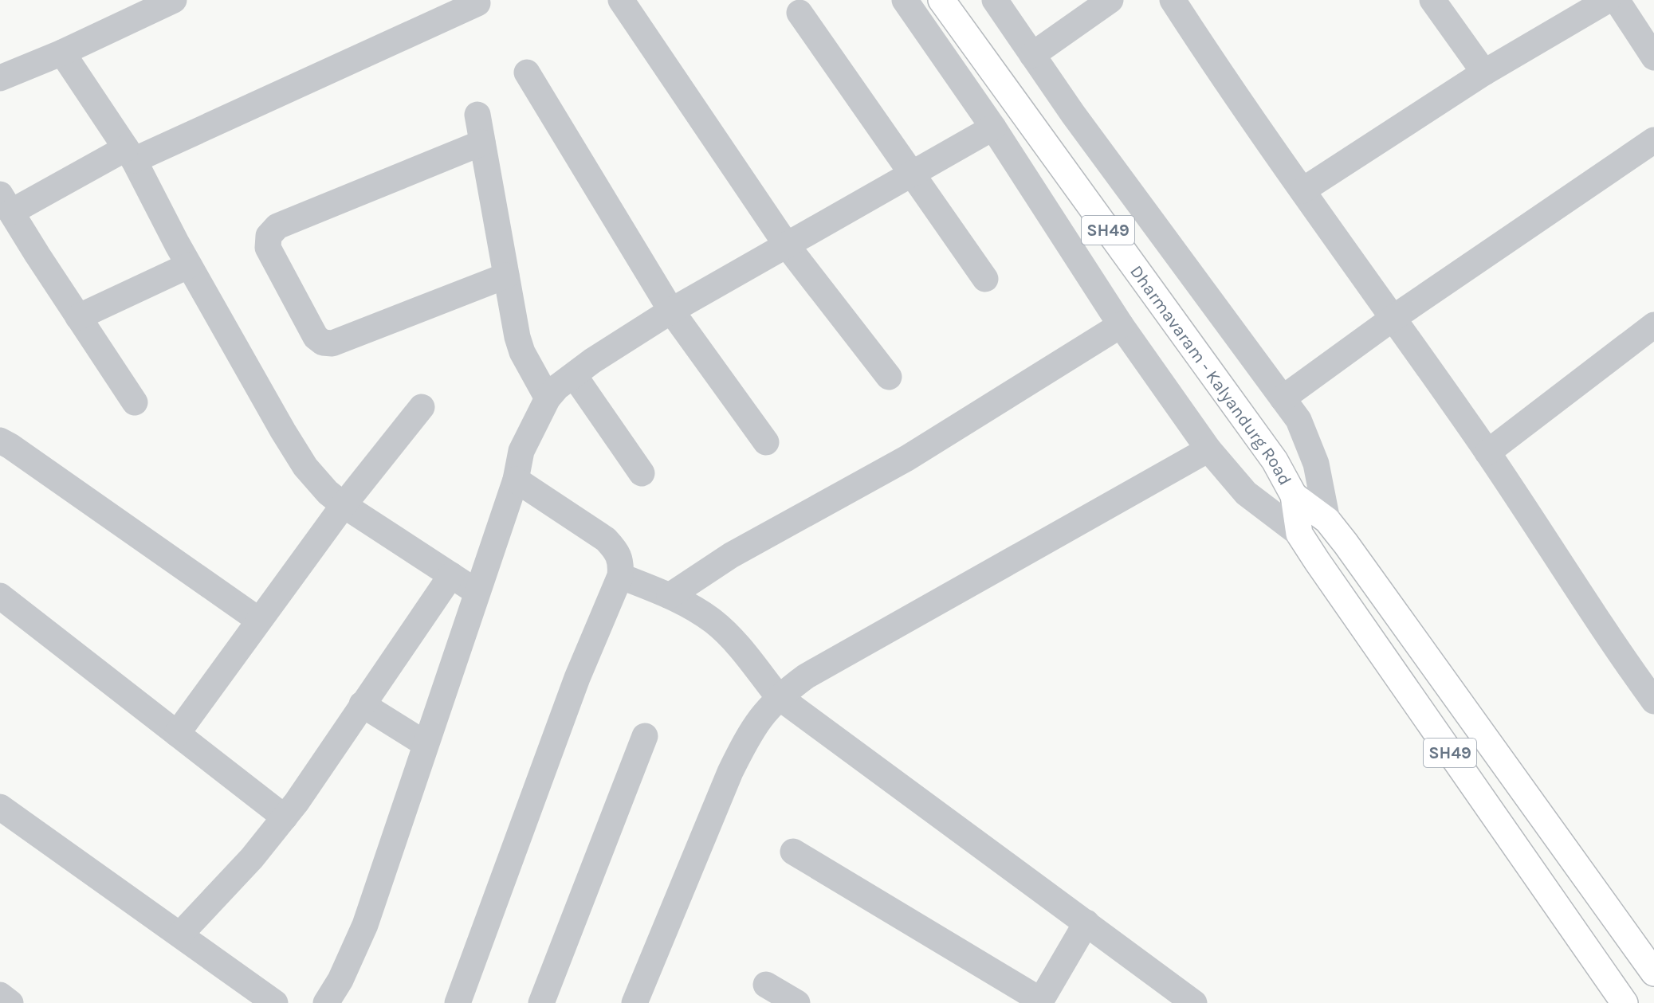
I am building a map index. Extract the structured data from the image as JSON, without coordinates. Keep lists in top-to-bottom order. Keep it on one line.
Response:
{"streets":{"main road":["SH49","Dharmavaram - Kalyandurg Road"]}}
